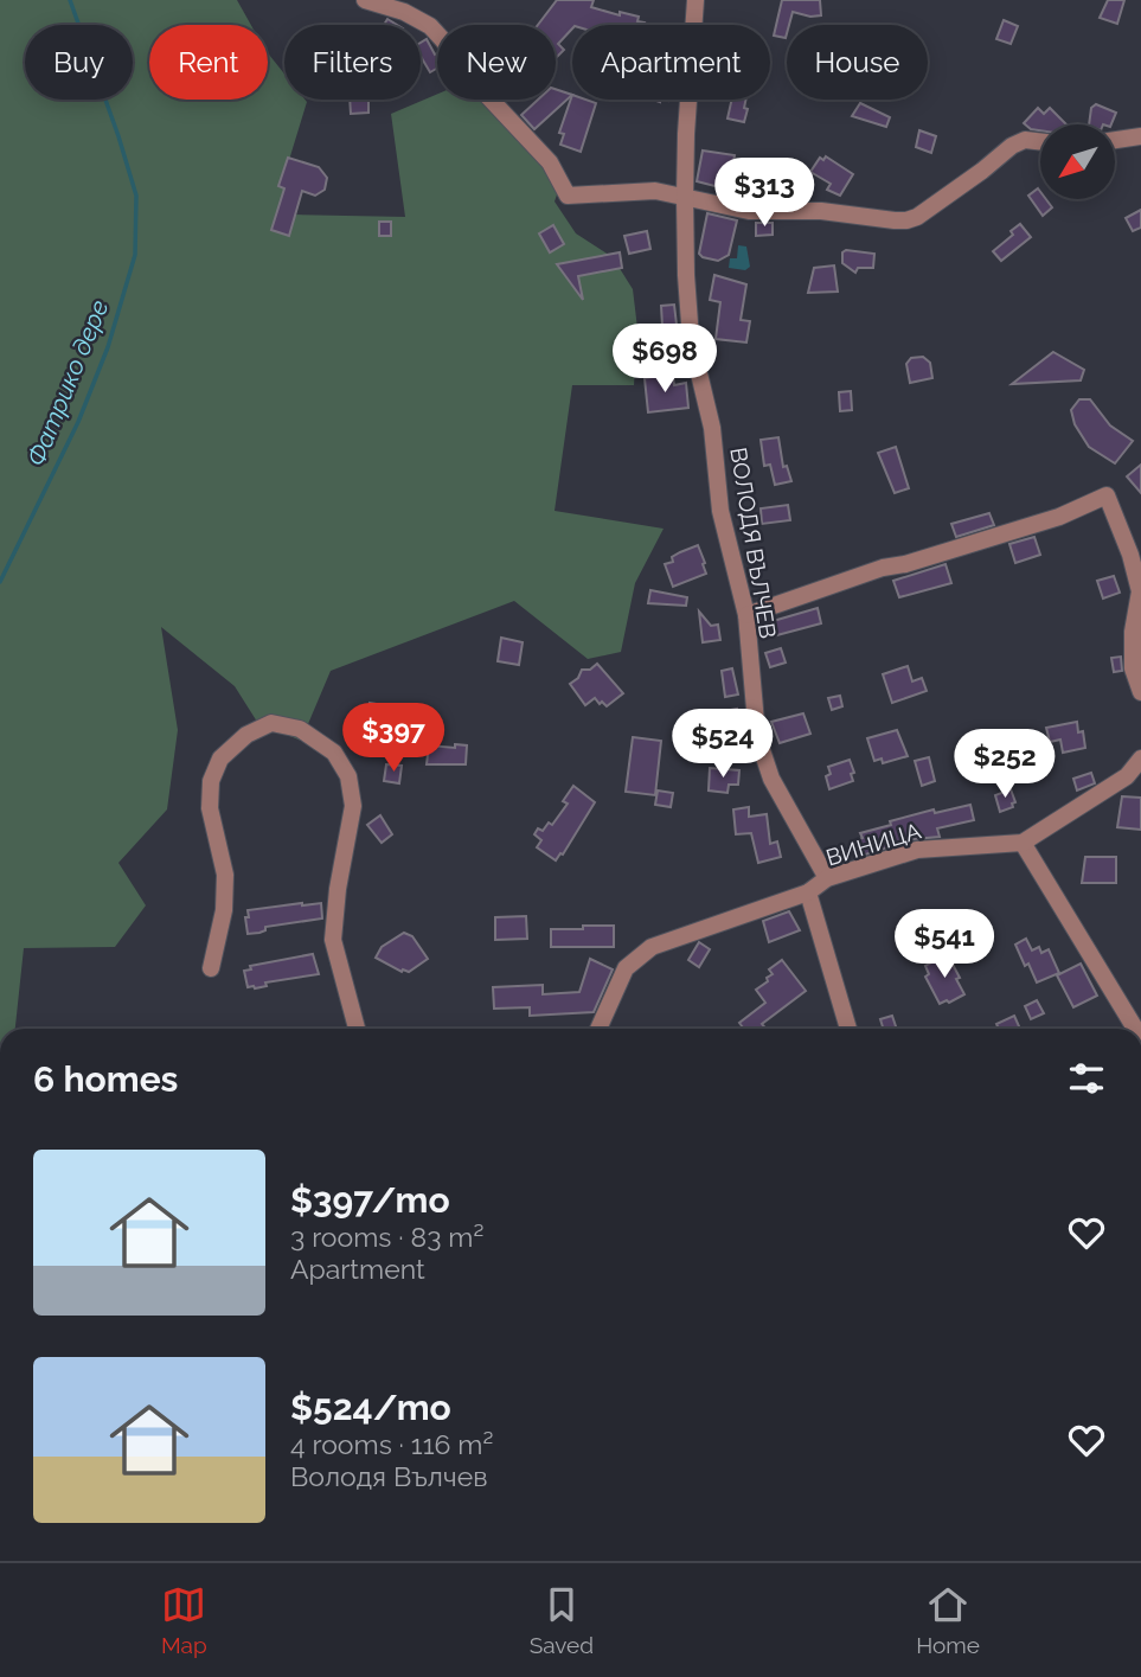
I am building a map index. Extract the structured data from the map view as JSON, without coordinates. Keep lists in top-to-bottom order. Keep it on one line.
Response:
{"streets":{"street":["ВОЛОДЯ ВЪЛЧЕВ","ВИНИЦА"]},"crossings":[["ВОЛОДЯ ВЪЛЧЕВ","ВИНИЦА"]],"water":["Фатрико дере"],"north":"bottom left","page":{"chip":["Buy","Rent","Filters","New","Apartment","House"],"price":["$313","$698","$397","$524","$252","$541"],"heading":"6 homes","list":[{"name":"$397/mo","note":"3 rooms · 83 m² · Apartment"},{"name":"$524/mo","note":"4 rooms · 116 m² · Володя Вълчев"}],"tabs":["Map","Saved","Home"]}}
